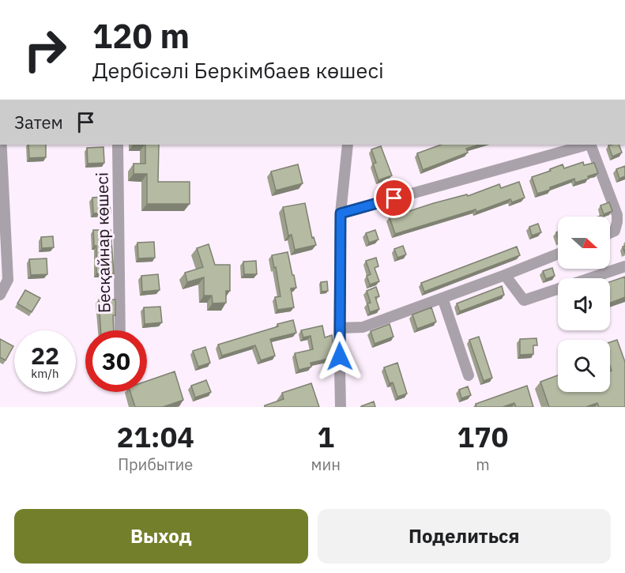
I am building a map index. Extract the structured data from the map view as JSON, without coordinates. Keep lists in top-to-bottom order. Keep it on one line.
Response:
{"streets":{"street":["Бесқайнар көшесі"]},"north":"right","page":{"turn":["120 m","Дербісәлі Беркімбаев көшесі"],"then":"Затем","speed":"22 km/h","limit":"30","eta":["21:04","Прибытие","1","мин","170","m"],"buttons":["Выход","Поделиться"]}}
